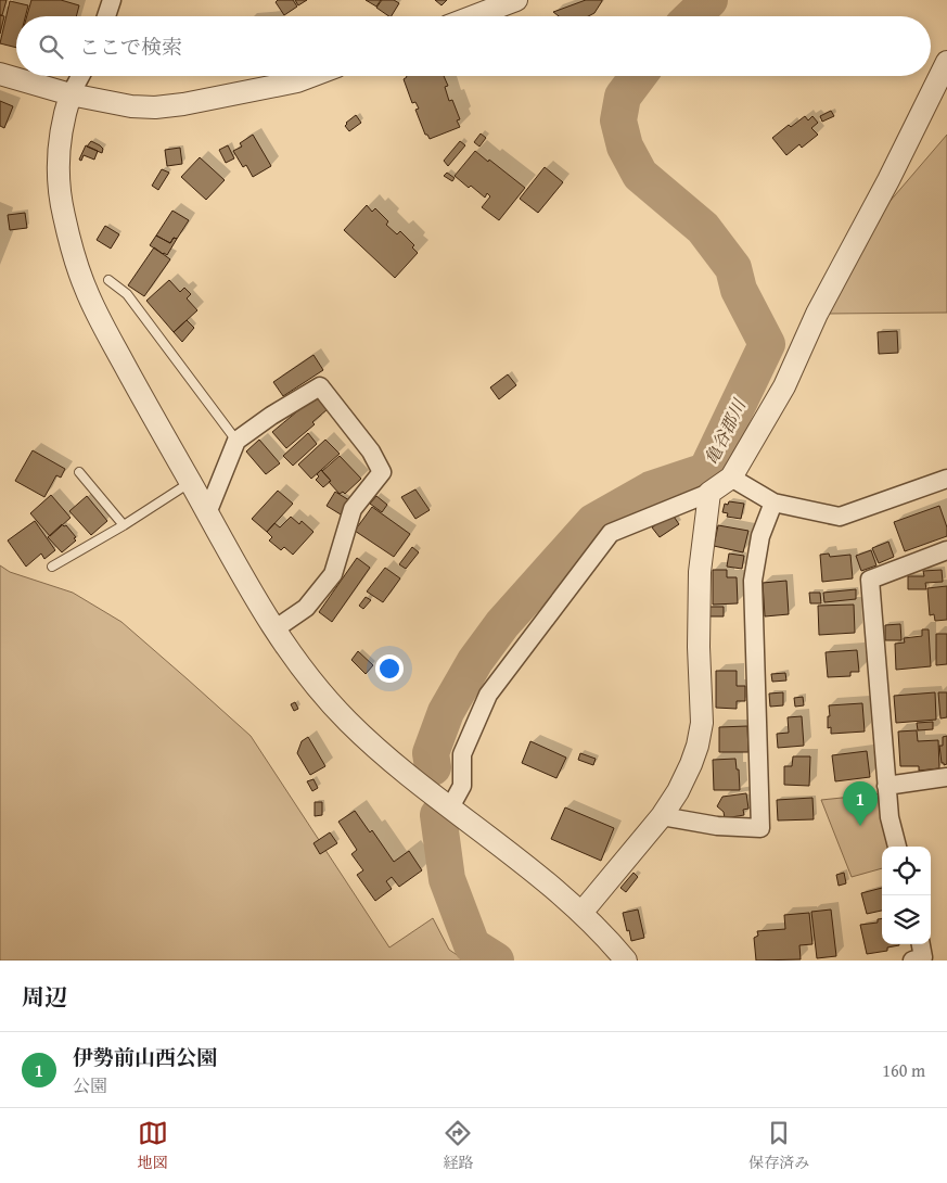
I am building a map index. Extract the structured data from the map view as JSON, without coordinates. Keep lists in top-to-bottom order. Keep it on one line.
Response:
{"water":["亀谷郡川"],"page":{"search":"ここで検索","pins":"1","heading":"周辺","list":[{"mark":"1","name":"伊勢前山西公園","note":"公園","value":"160 m"}],"nav":["地図","経路","保存済み"]}}
